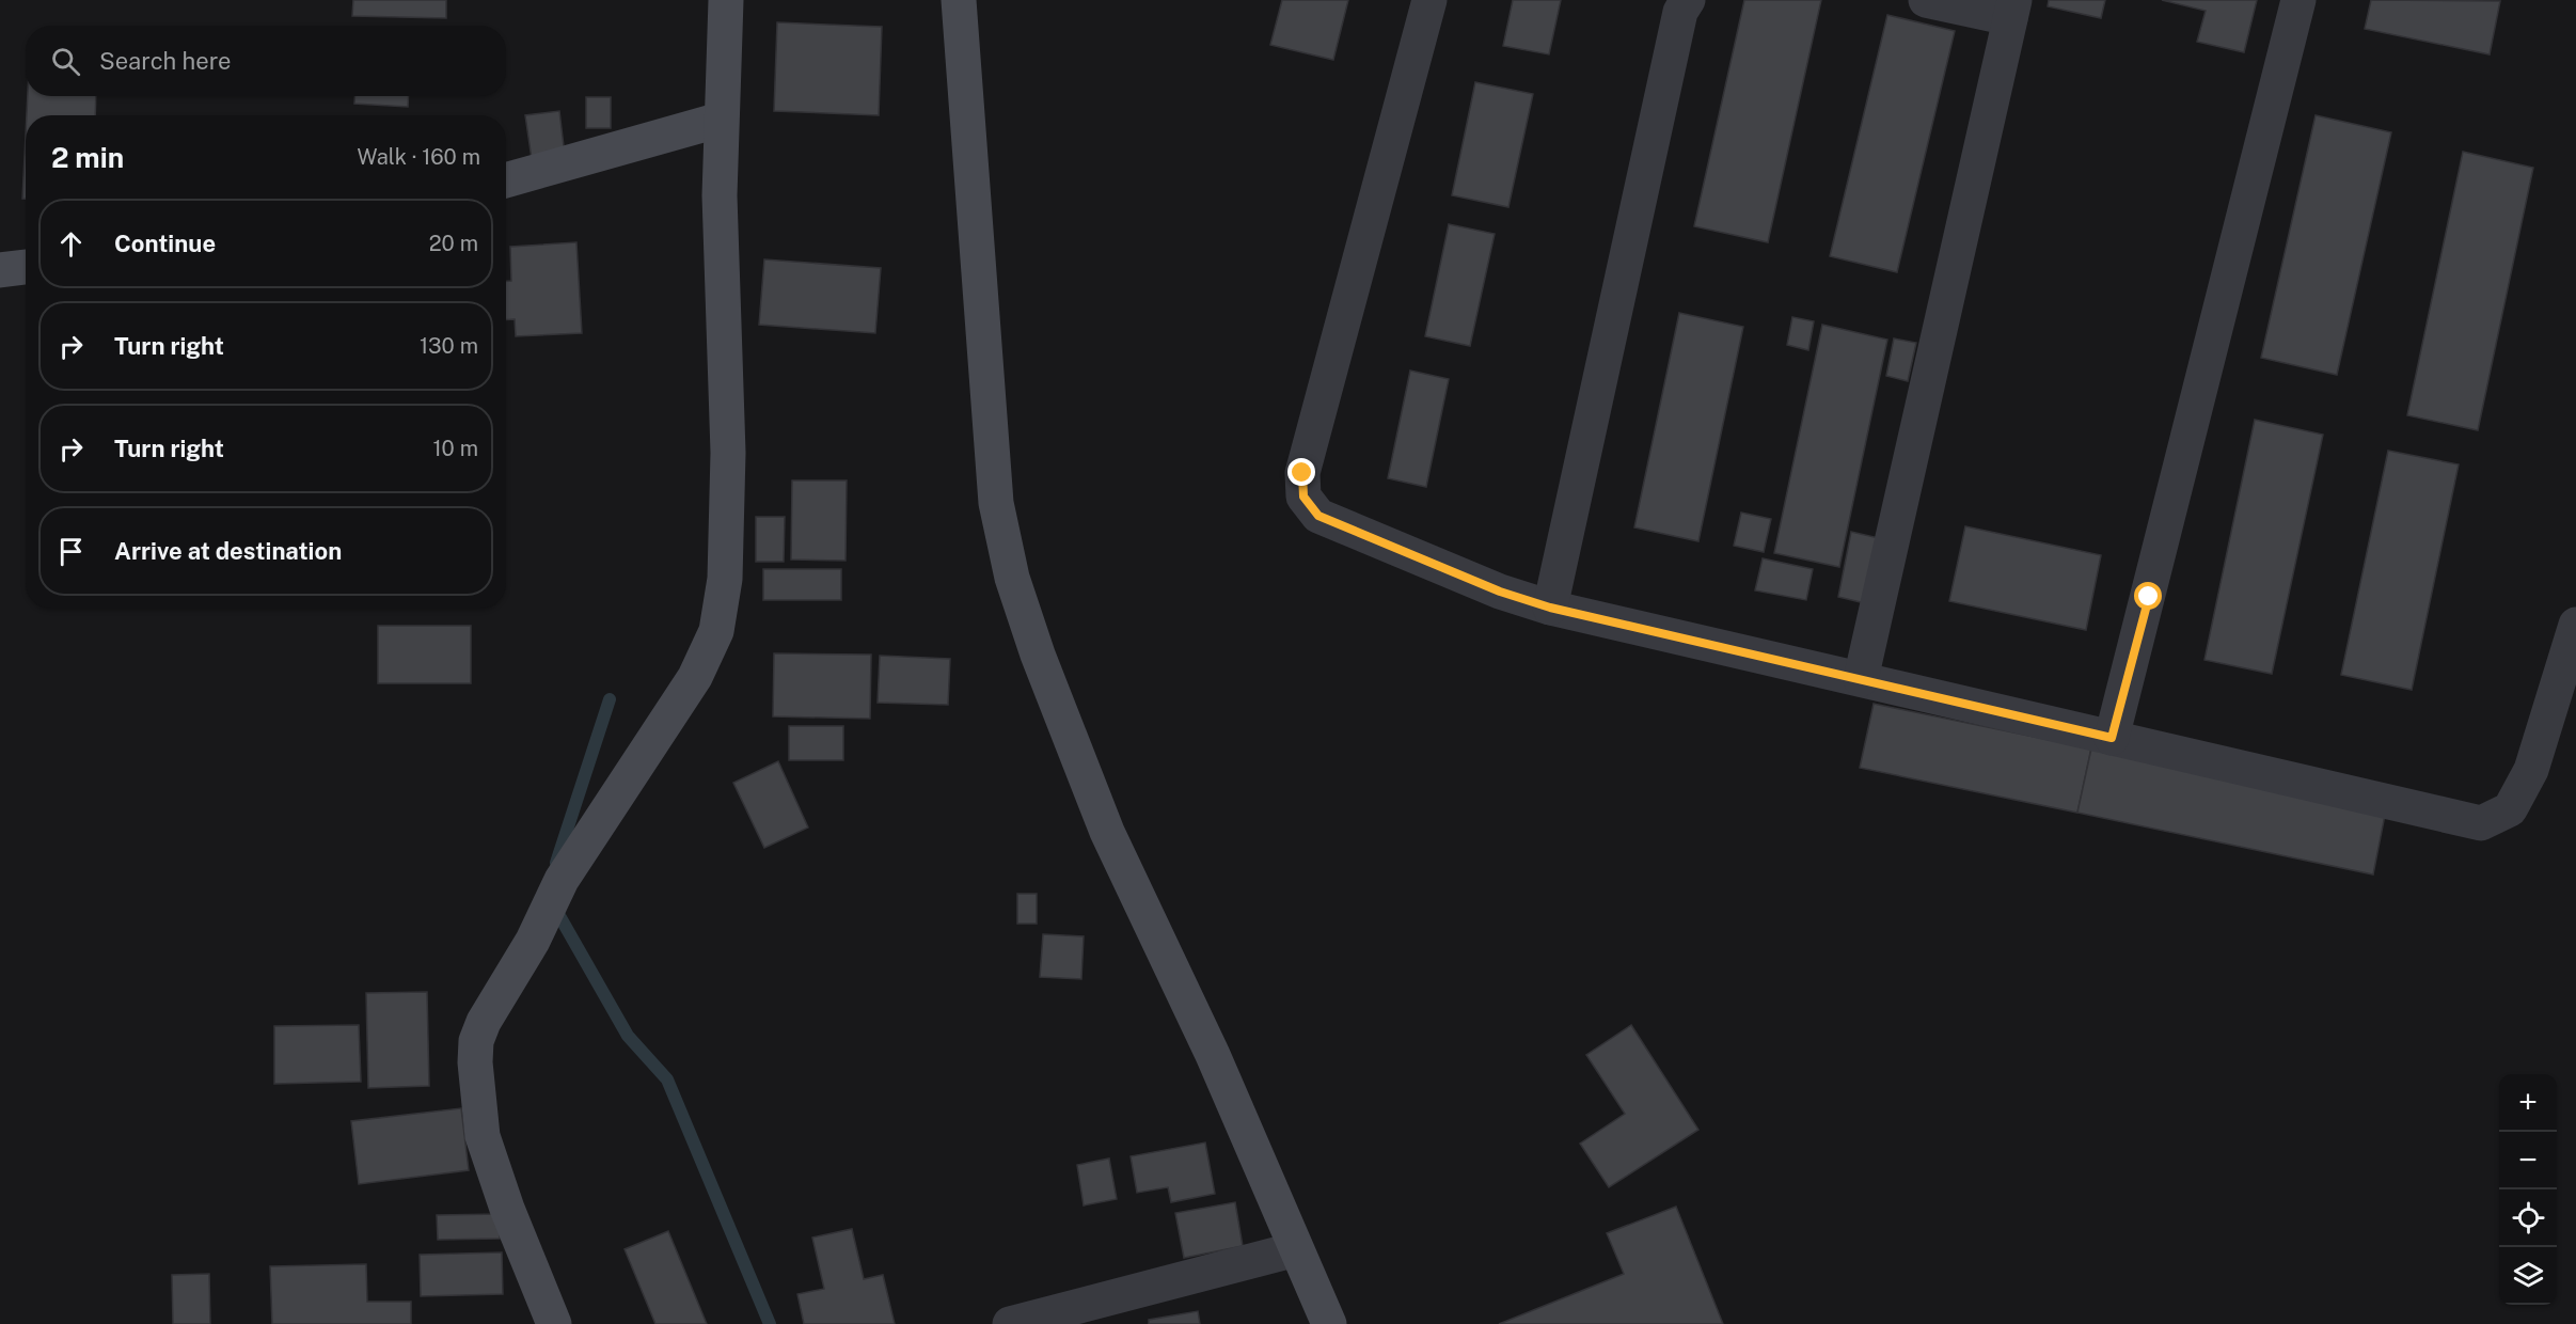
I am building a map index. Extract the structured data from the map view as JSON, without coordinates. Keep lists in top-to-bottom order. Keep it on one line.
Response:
{"page":{"search":"Search here","heading":["2 min","Walk · 160 m"],"list":[["Continue","20 m"],["Turn right","130 m"],["Turn right","10 m"],"Arrive at destination"],"map_buttons":["+","−"]}}
